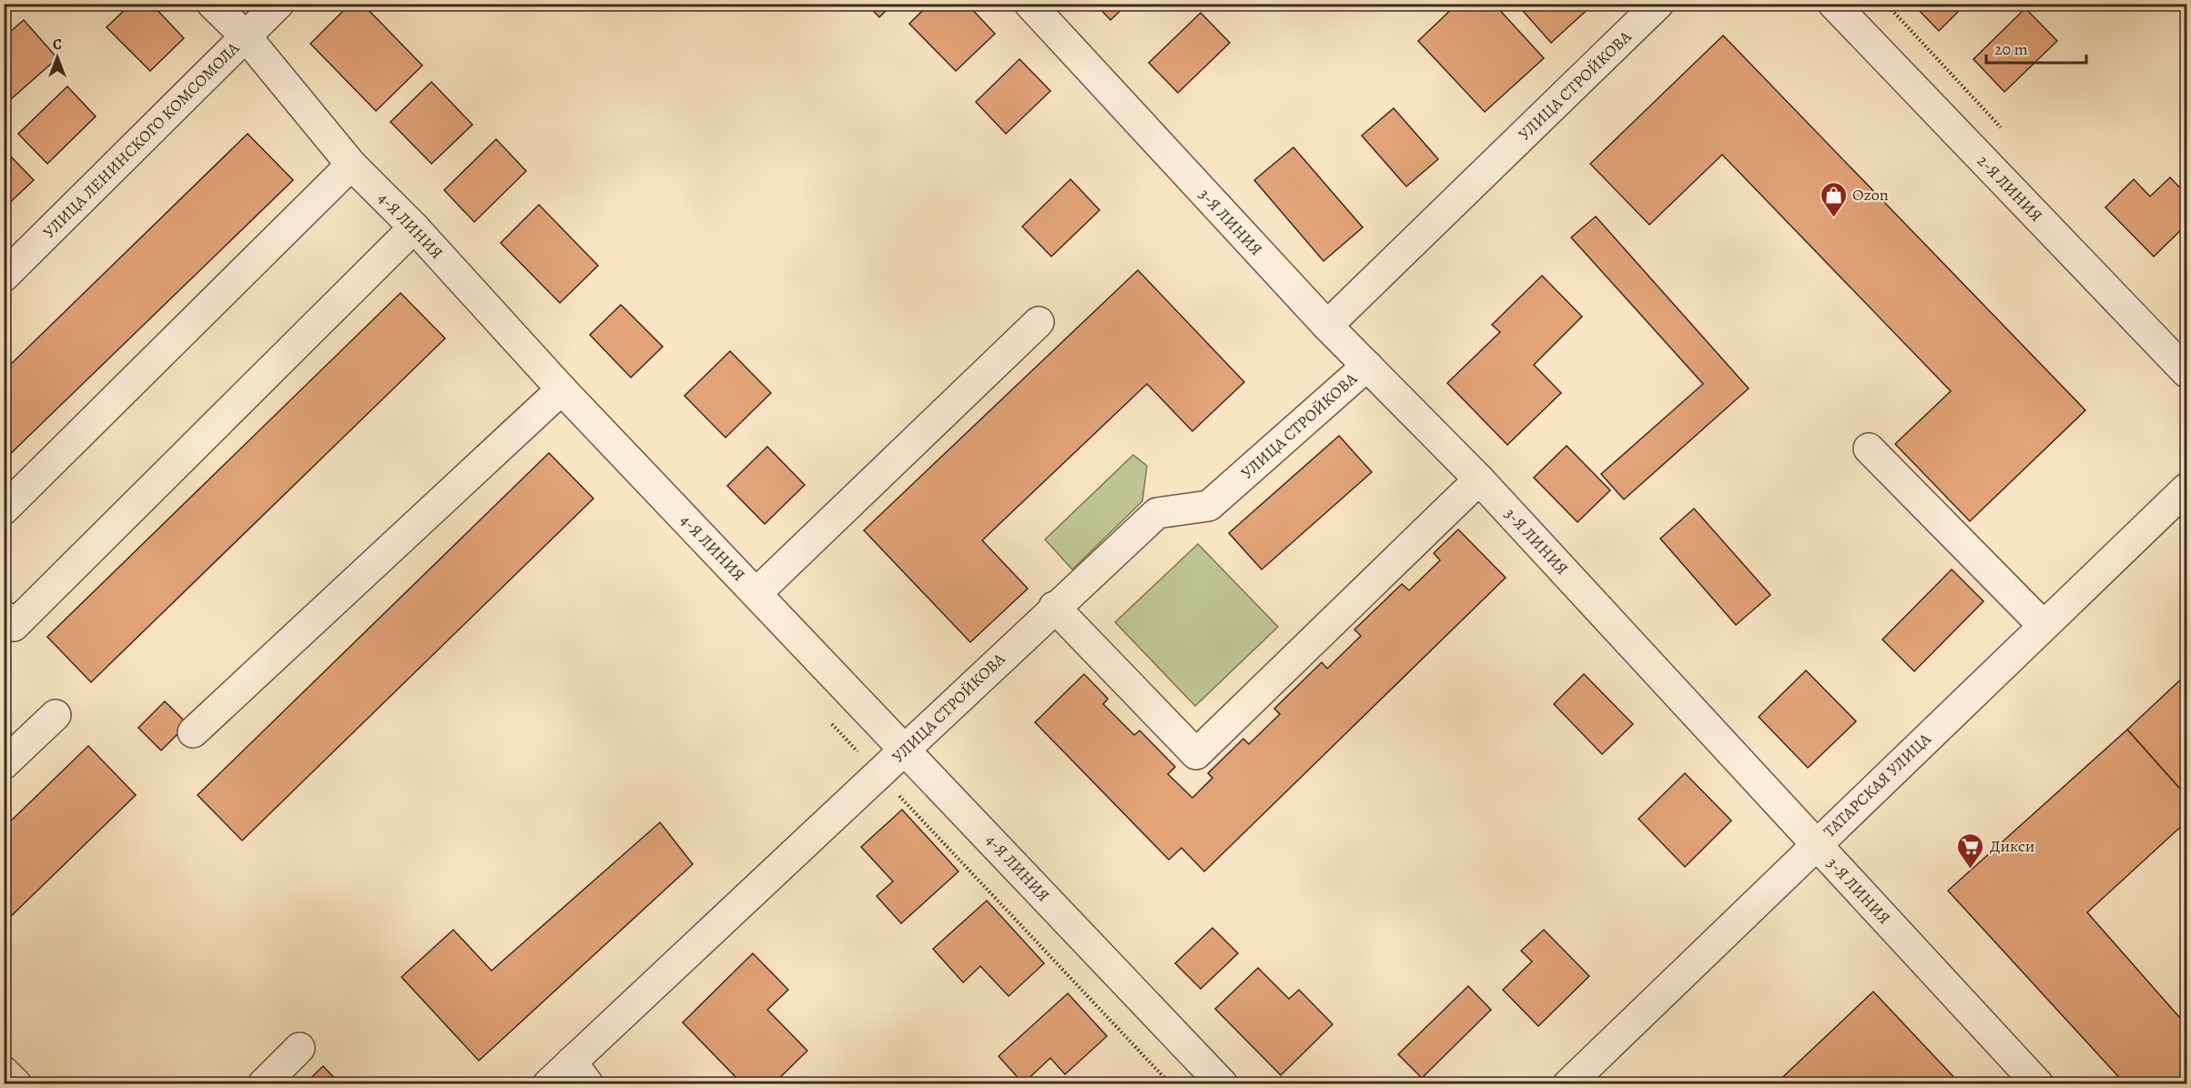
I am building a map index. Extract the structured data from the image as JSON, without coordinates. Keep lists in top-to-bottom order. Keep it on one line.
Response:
{"streets":{"street":["УЛИЦА СТРОЙКОВА","УЛИЦА ЛЕНИНСКОГО КОМСОМОЛА","2-Я ЛИНИЯ","3-Я ЛИНИЯ","4-Я ЛИНИЯ","ТАТАРСКАЯ УЛИЦА"]},"crossings":[["УЛИЦА СТРОЙКОВА","3-Я ЛИНИЯ"],["УЛИЦА СТРОЙКОВА","4-Я ЛИНИЯ"],["УЛИЦА ЛЕНИНСКОГО КОМСОМОЛА","4-Я ЛИНИЯ"],["3-Я ЛИНИЯ","ТАТАРСКАЯ УЛИЦА"]],"places":{"shop":["Ozon"],"supermarket":["Дикси"]},"scale_bar":"20 m","north":"top"}
